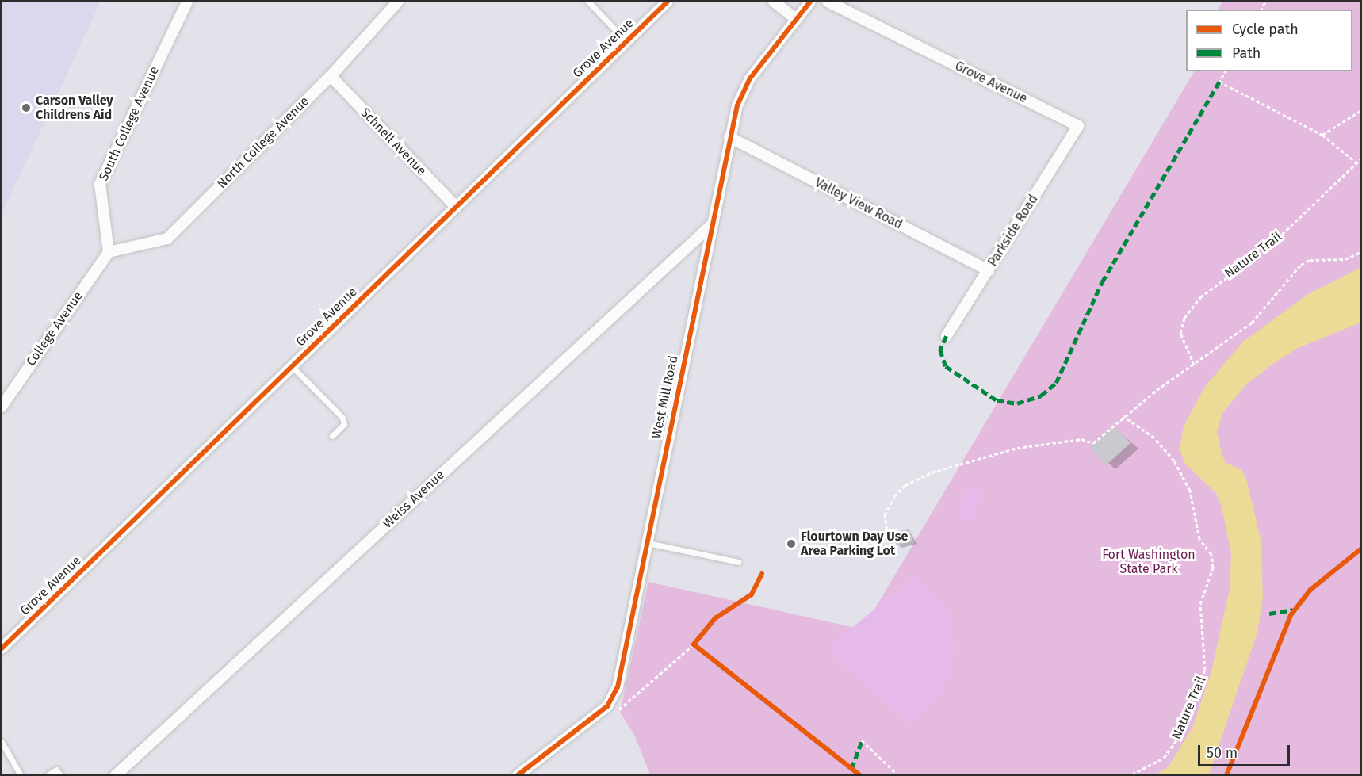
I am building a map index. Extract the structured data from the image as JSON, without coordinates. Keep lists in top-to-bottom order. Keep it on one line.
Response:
{"streets":{"street":["Grove Avenue","South College Avenue","Schnell Avenue","North College Avenue","Valley View Road","Parkside Road","College Avenue","West Mill Road","Weiss Avenue"],"path":["Nature Trail"]},"crossings":[["Grove Avenue","Schnell Avenue"],["Grove Avenue","Parkside Road"],["South College Avenue","North College Avenue"],["South College Avenue","College Avenue"],["Schnell Avenue","North College Avenue"],["North College Avenue","College Avenue"],["Valley View Road","Parkside Road"],["Valley View Road","West Mill Road"],["West Mill Road","Weiss Avenue"]],"parks":["Fort Washington State Park"],"places":["Carson Valley Childrens Aid","Flourtown Day Use Area Parking Lot"],"legend":["Cycle path","Path"],"scale_bar":"50 m"}
